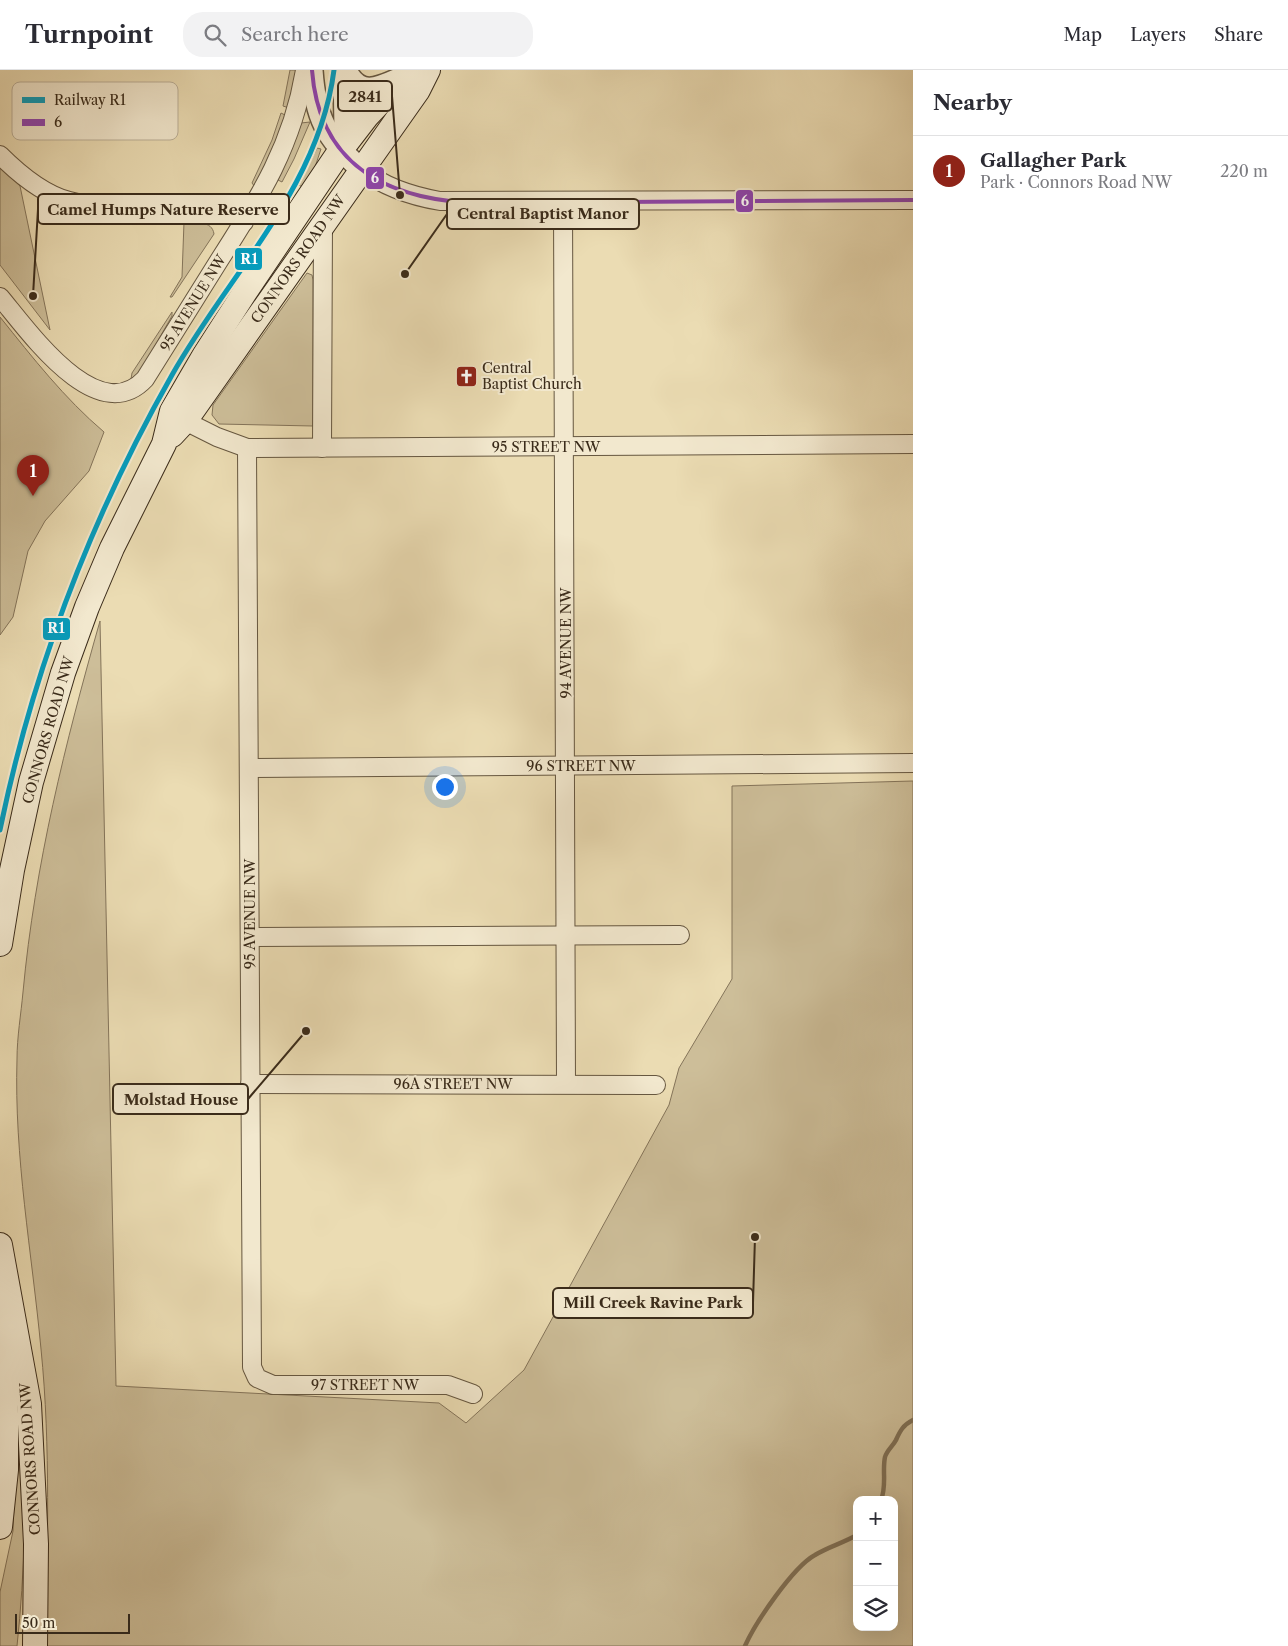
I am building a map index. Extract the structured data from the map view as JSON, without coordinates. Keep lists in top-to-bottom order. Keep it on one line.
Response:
{"streets":{"main road":["CONNORS ROAD NW"],"street":["95 AVENUE NW","95 STREET NW","94 AVENUE NW","96 STREET NW","96A STREET NW","97 STREET NW"]},"crossings":[["CONNORS ROAD NW","95 STREET NW"],["95 AVENUE NW","95 STREET NW"],["95 AVENUE NW","96 STREET NW"],["95 AVENUE NW","96A STREET NW"],["95 AVENUE NW","97 STREET NW"],["95 STREET NW","94 AVENUE NW"],["94 AVENUE NW","96 STREET NW"],["94 AVENUE NW","96A STREET NW"]],"places":{"other":["2841","Central Baptist Manor","Camel Humps Nature Reserve","Molstad House","Mill Creek Ravine Park"],"church":["Central Baptist Church"]},"lines":["rail line R1","transit line 6"],"legend":["Railway R1","6"],"scale_bar":"50 m","page":{"header":"Turnpoint","search":"Search here","nav":["Map","Layers","Share"],"heading":"Nearby","list":[{"mark":"1","name":"Gallagher Park","note":"Park · Connors Road NW","value":"220 m"}],"pins":"1","map_buttons":["+","−"],"scale":"50 m"}}
